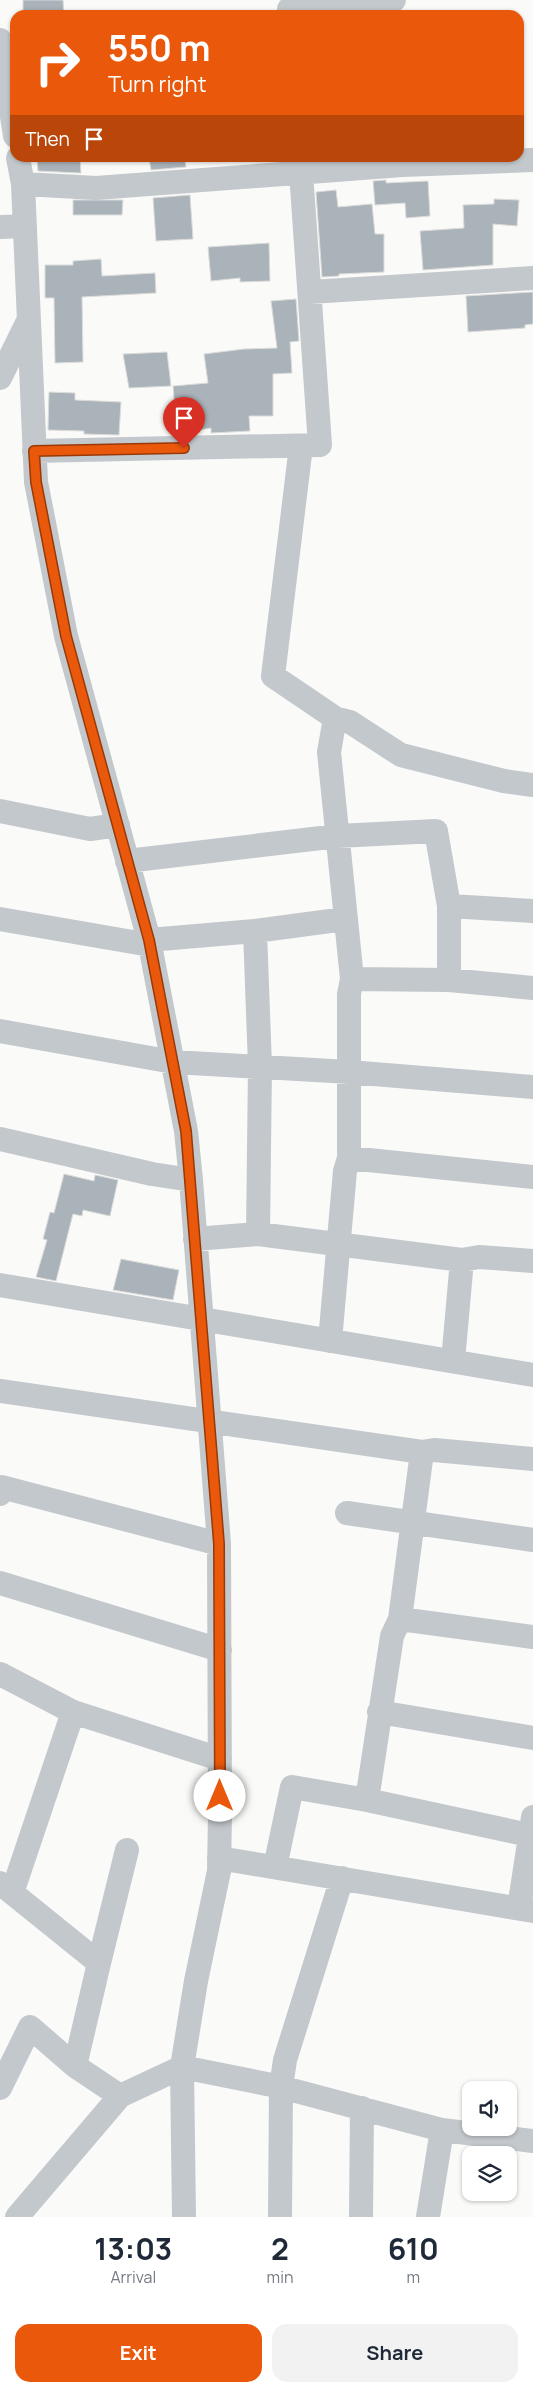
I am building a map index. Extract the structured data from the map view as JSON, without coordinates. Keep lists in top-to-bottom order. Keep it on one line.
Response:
{"page":{"turn":["550 m","Turn right"],"then":"Then","eta":["13:03","Arrival","2","min","610","m"],"buttons":["Exit","Share"]}}
